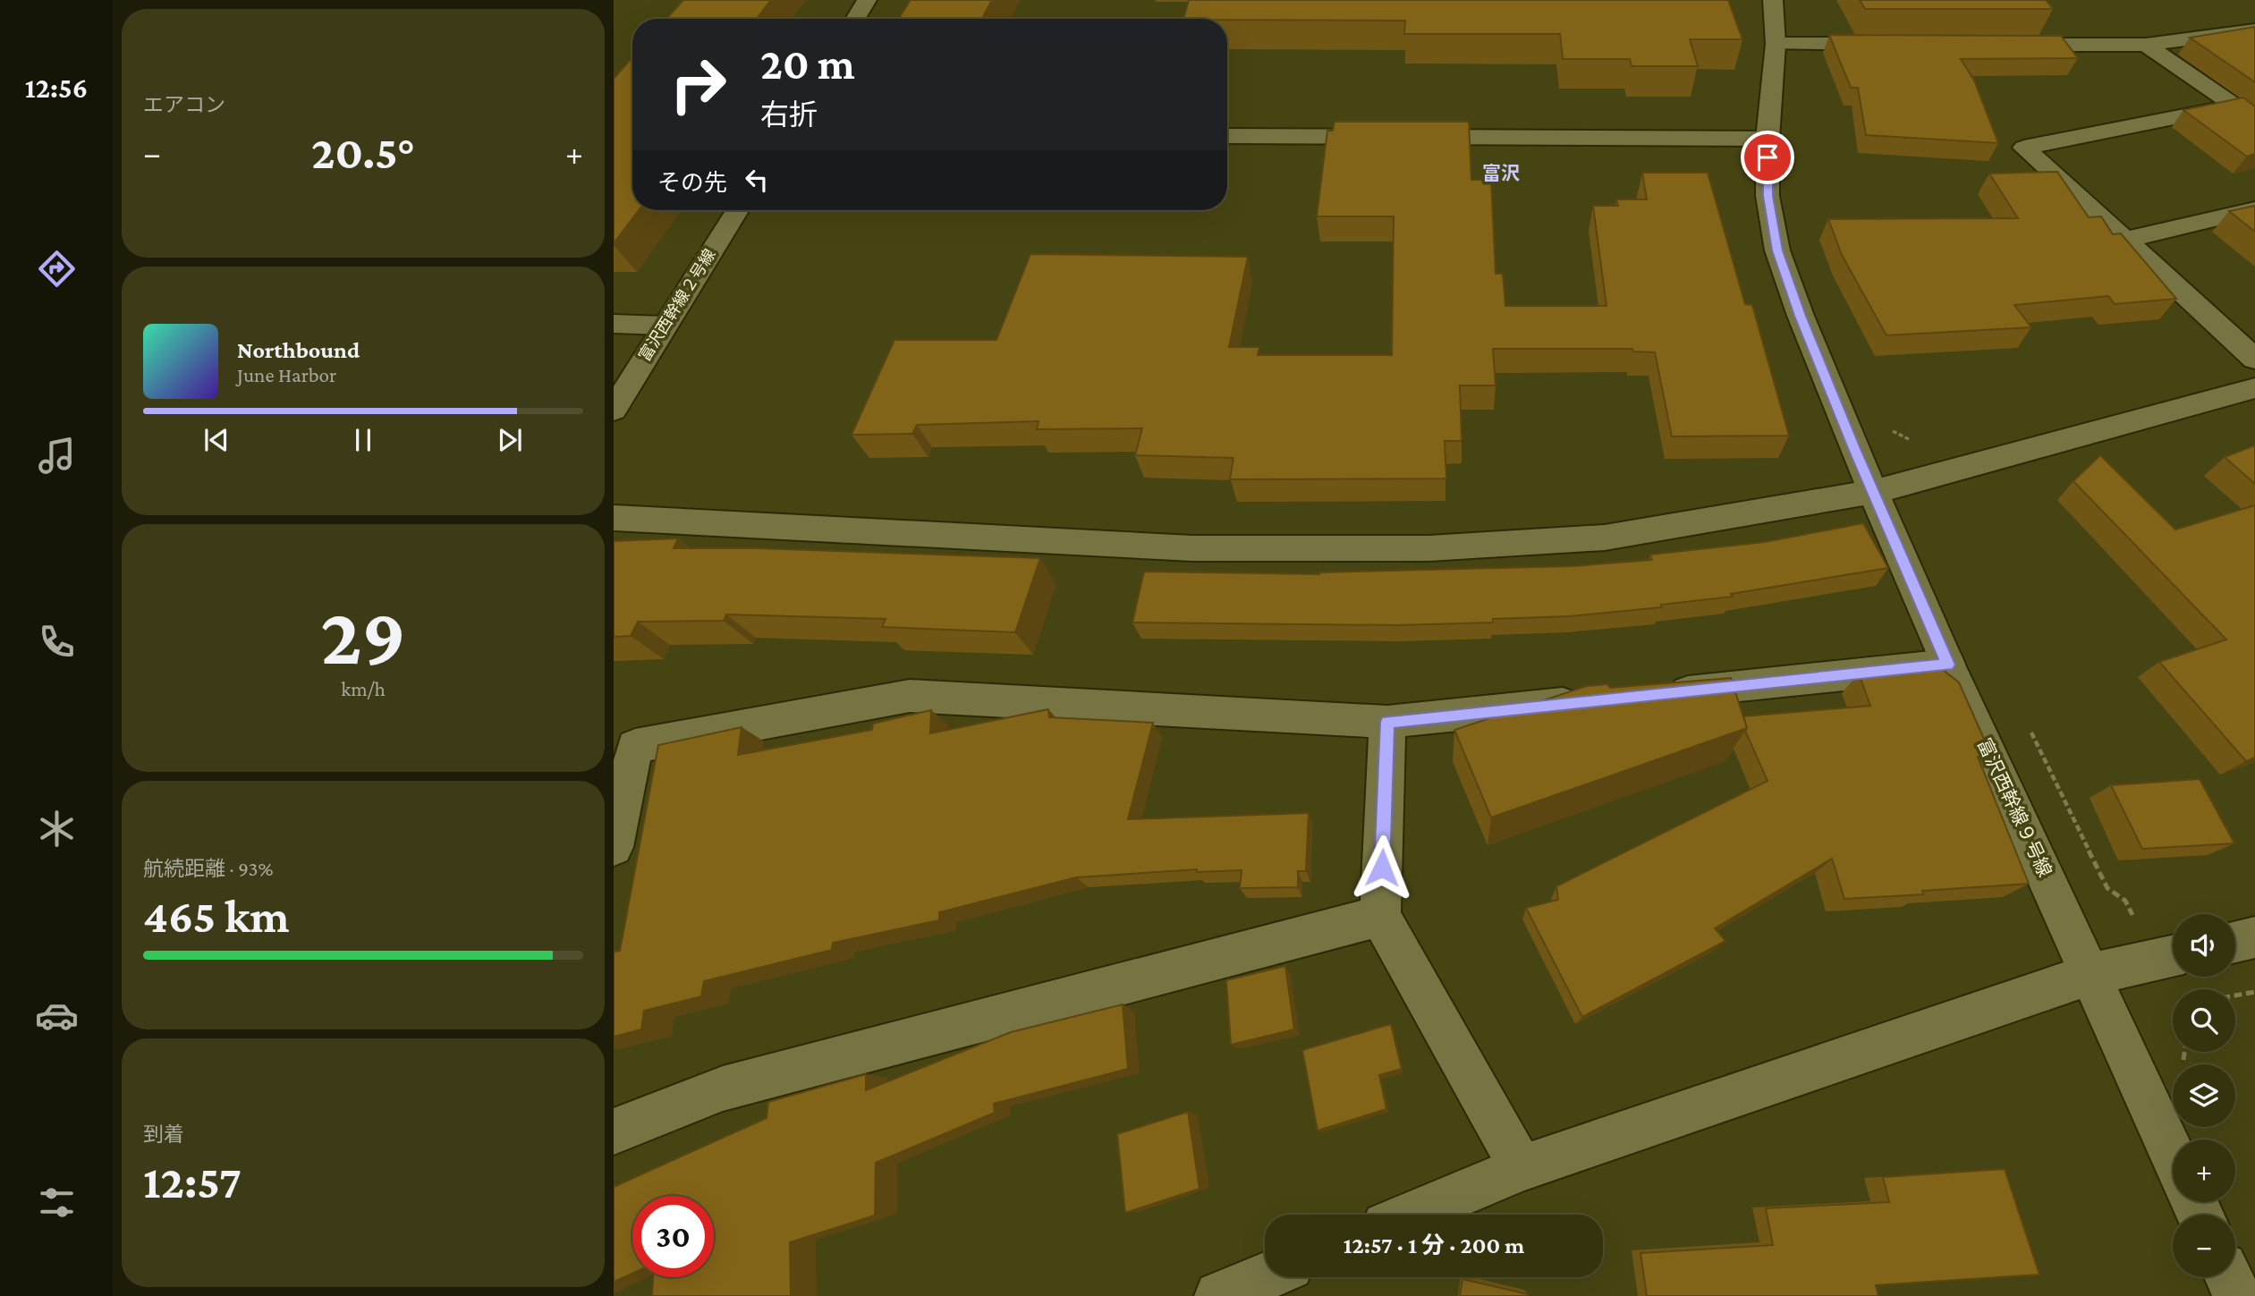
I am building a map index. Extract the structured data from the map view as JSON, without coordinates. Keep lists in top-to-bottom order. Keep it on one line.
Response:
{"streets":{"street":["富沢西幹線２号線","富沢西幹線９号線"]},"districts":["富沢"],"page":{"tabs":"12:56","tile":["エアコン",["29","km/h"],["航続距離 · 93%","465 km"],["到着","12:57"]],"turn":["20 m","右折"],"heat":["−","20.5°","+"],"then":"その先","song":["Northbound","June Harbor"],"map_buttons":["+","−"],"limit":"30","trip":"12:57 · 1 分 · 200 m"}}
